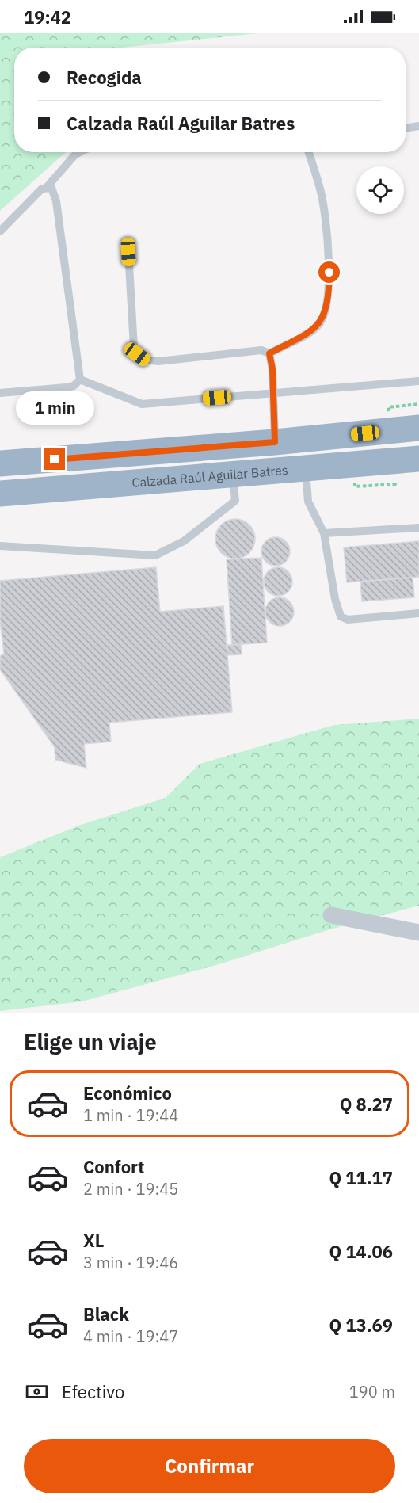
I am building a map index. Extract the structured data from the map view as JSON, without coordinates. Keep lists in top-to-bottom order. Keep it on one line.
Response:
{"streets":{"highway":["Calzada Raúl Aguilar Batres"]},"page":{"status":"19:42","banner":["Recogida","Calzada Raúl Aguilar Batres"],"bubble":"1 min","heading":"Elige un viaje","list":[{"name":"Económico","note":"1 min · 19:44","value":"Q 8.27"},{"name":"Confort","note":"2 min · 19:45","value":"Q 11.17"},{"name":"XL","note":"3 min · 19:46","value":"Q 14.06"},{"name":"Black","note":"4 min · 19:47","value":"Q 13.69"}],"pay":["Efectivo","190 m"],"buttons":"Confirmar"}}
